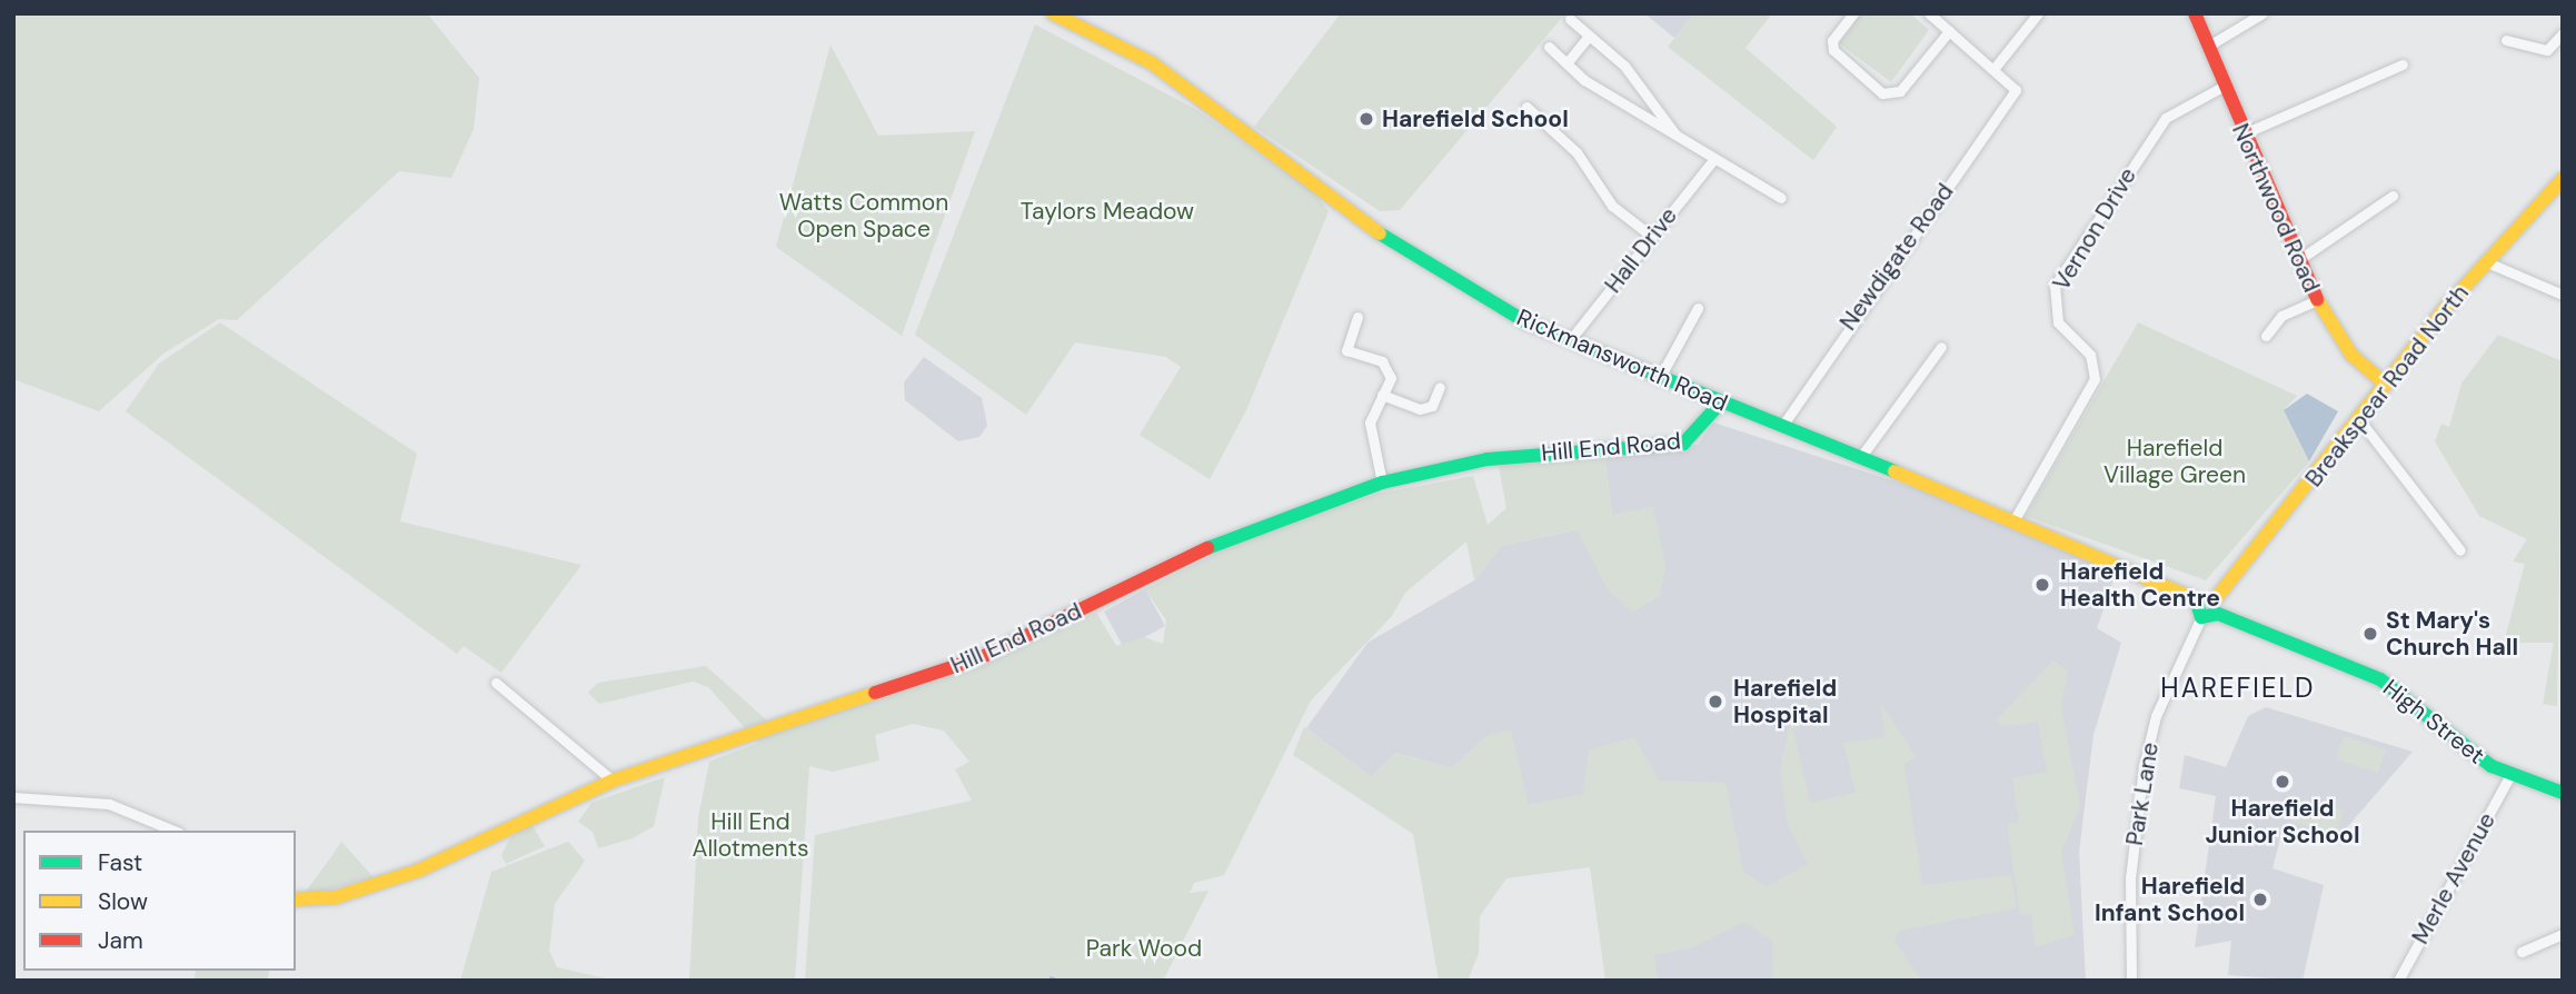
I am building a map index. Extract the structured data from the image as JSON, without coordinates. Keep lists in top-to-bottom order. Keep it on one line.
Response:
{"streets":{"street":["Northwood Road","Vernon Drive","Hall Drive","Newdigate Road","Rickmansworth Road","Breakspear Road North","Hill End Road","High Street","Park Lane","Merle Avenue"]},"crossings":[["Northwood Road","Vernon Drive"],["Northwood Road","Breakspear Road North"],["Vernon Drive","Rickmansworth Road"],["Hall Drive","Rickmansworth Road"],["Newdigate Road","Rickmansworth Road"],["Rickmansworth Road","Hill End Road"],["High Street","Merle Avenue"]],"districts":["HAREFIELD"],"parks":["Watts Common Open Space","Taylors Meadow","Harefield Village Green","Hill End Allotments","Park Wood"],"places":["Harefield School","Harefield Health Centre","St Mary's Church Hall","Harefield Hospital","Harefield Junior School","Harefield Infant School"],"legend":["Fast","Slow","Jam"]}
